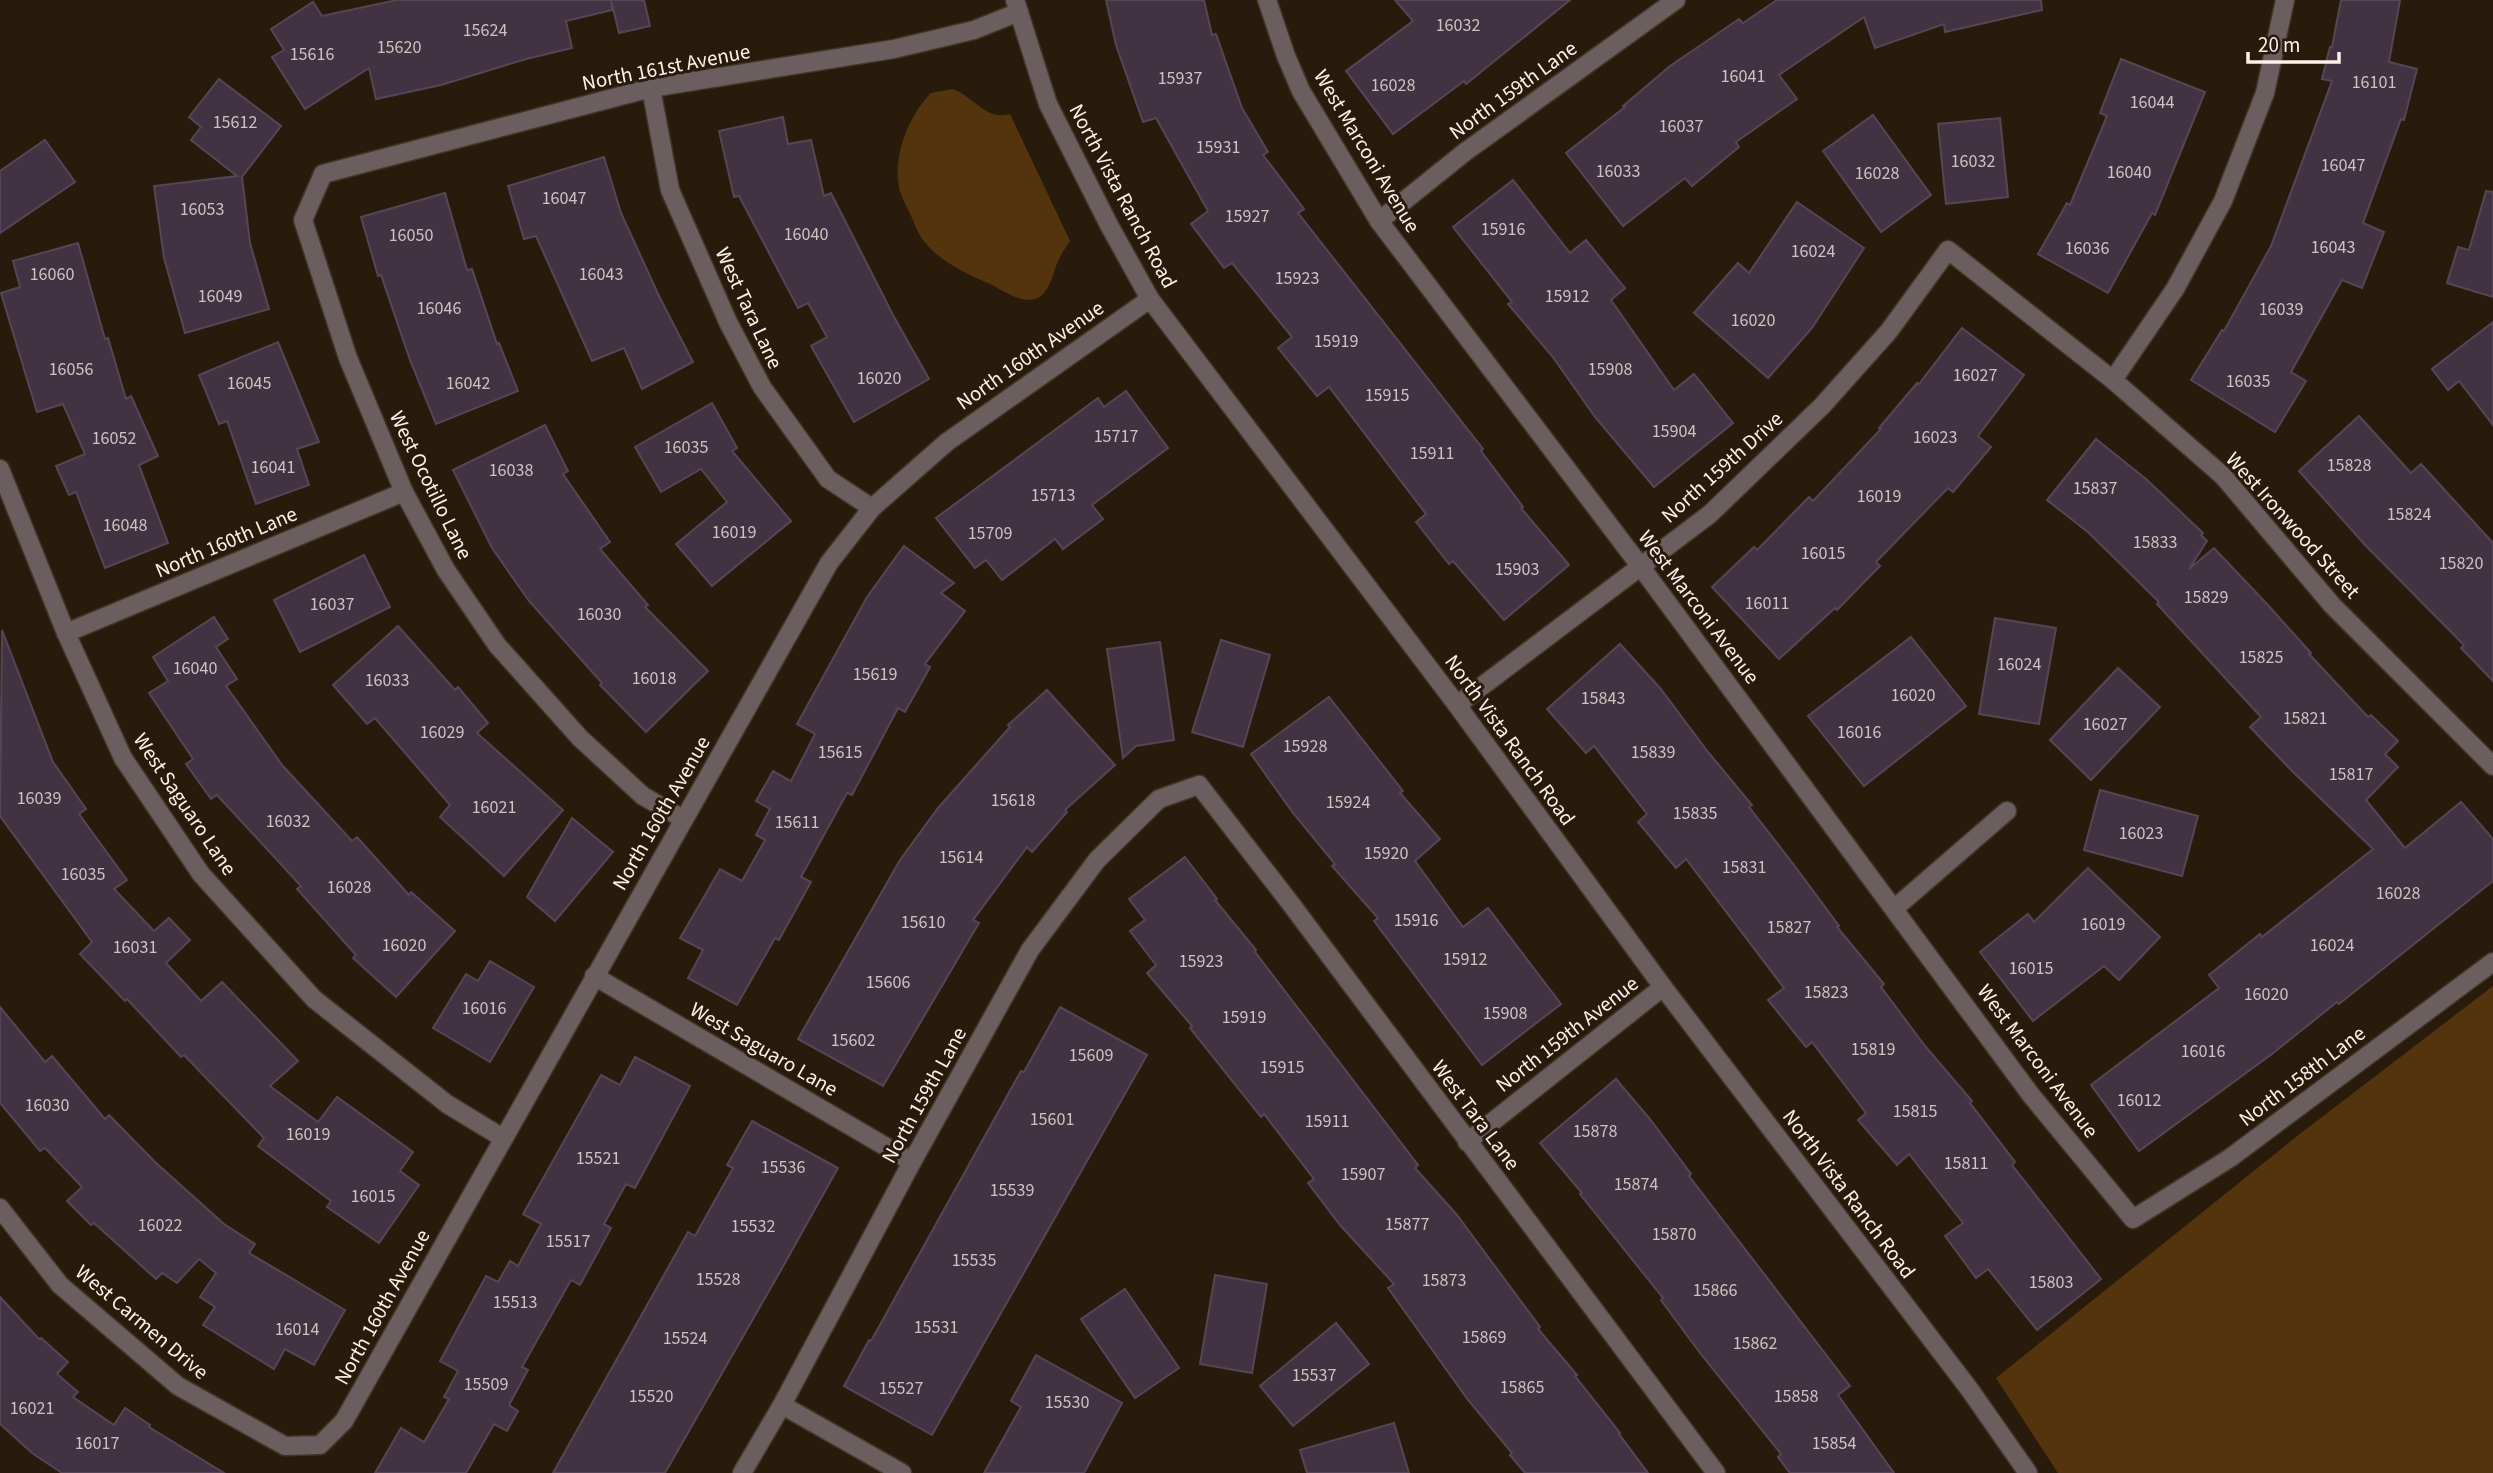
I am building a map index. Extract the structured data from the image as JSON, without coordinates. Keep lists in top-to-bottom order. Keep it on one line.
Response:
{"streets":{"street":["North 161st Avenue","North 159th Lane","West Marconi Avenue","North Vista Ranch Road","West Tara Lane","North 160th Avenue","North 159th Drive","West Ocotillo Lane","West Ironwood Street","North 160th Lane","West Saguaro Lane","North 159th Avenue","North 158th Lane","West Carmen Drive"]},"crossings":[["North 161st Avenue","North Vista Ranch Road"],["North 161st Avenue","West Tara Lane"],["North 161st Avenue","West Ocotillo Lane"],["North 159th Lane","West Marconi Avenue"],["North 159th Lane","West Tara Lane"],["North 159th Lane","West Saguaro Lane"],["West Marconi Avenue","North 159th Drive"],["West Marconi Avenue","North 158th Lane"],["North Vista Ranch Road","North 160th Avenue"],["North Vista Ranch Road","North 159th Drive"],["North Vista Ranch Road","North 159th Avenue"],["West Tara Lane","North 160th Avenue"],["West Tara Lane","North 159th Avenue"],["North 160th Avenue","West Ocotillo Lane"],["North 160th Avenue","West Saguaro Lane"],["North 160th Avenue","West Carmen Drive"],["North 159th Drive","West Ironwood Street"],["West Ocotillo Lane","North 160th Lane"],["North 160th Lane","West Saguaro Lane"]],"house_numbers":["16032","15624","15620","15616","16041","15937","16101","16028","16044","15612","16037","15931","16032","16047","16033","16040","16028","16047","16053","15927","15916","16040","16050","16043","16036","16024","16060","16043","15923","16049","15912","16046","16039","16020","15919","16056","15908","16027","16020","16035","16045","16042","15915","15904","15717","16023","16052","16035","15911","15828","16041","16038","15837","15713","16019","15824","16048","16019","15709","15833","16015","15820","15903","15829","16011","16037","16030","15825","16024","16040","15619","16018","16033","16020","15843","15821","16027","16029","16016","15928","15615","15839","15817","16039","15618","15924","16021","15835","16032","15611","16023","15920","15614","15831","16035","16028","16028","15916","15610","16019","15827","16020","16024","16031","15912","15923","16015","15606","15823","16020","16016","15908","15919","15602","15819","16016","15609","15915","16012","16030","15815","15601","15911","15878","16019","15521","15811","15536","15907","15874","15539","16015","15877","16022","15532","15870","15517","15535","15528","15873","15803","15866","15513","15531","16014","15869","15524","15862","15537","15509","15865","15527","15520","15858","15530","16021","16017","15854"],"scale_bar":"20 m"}
